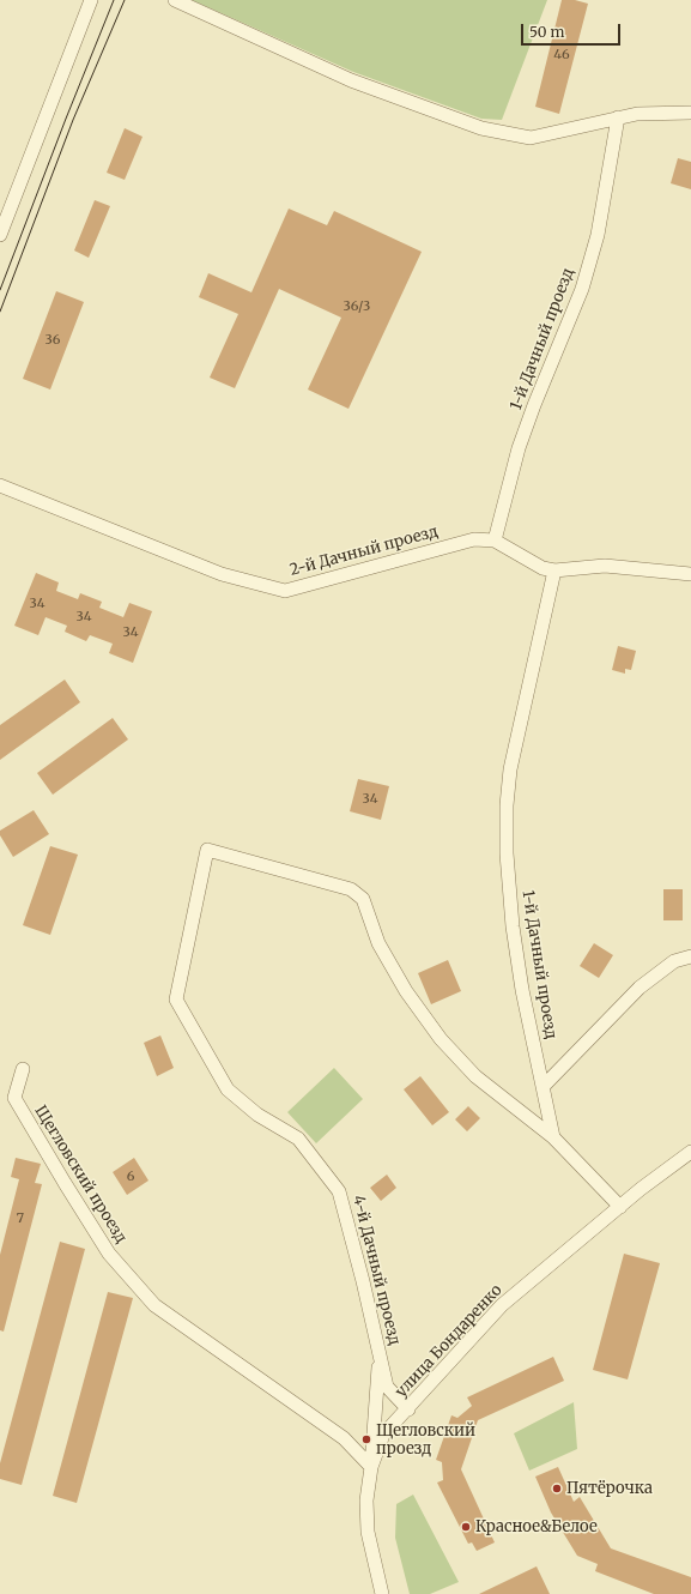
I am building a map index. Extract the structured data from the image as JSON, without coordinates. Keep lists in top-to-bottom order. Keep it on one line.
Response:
{"streets":{"street":["1-й Дачный проезд","2-й Дачный проезд","Щегловский проезд","4-й Дачный проезд","улица Бондаренко"]},"crossings":[["1-й Дачный проезд","2-й Дачный проезд"],["1-й Дачный проезд","4-й Дачный проезд"],["Щегловский проезд","улица Бондаренко"],["4-й Дачный проезд","улица Бондаренко"]],"places":["Щегловский проезд","Пятёрочка","Красное&Белое"],"house_numbers":["46","36/3","36","34","34","34","34","6","7"],"scale_bar":"50 m"}
